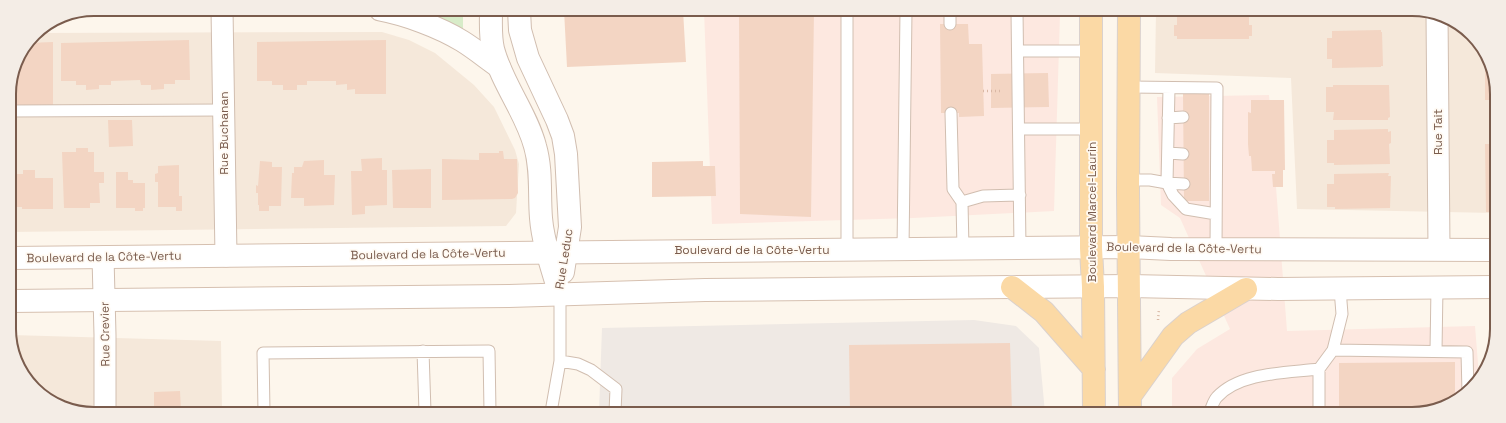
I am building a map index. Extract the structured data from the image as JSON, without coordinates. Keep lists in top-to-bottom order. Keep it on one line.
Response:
{"streets":{"main road":["Boulevard Marcel-Laurin","Boulevard de la Côte-Vertu","Rue Leduc"],"street":["Rue Tait","Rue Buchanan","Rue Crevier"]},"crossings":[["Rue Tait","Boulevard de la Côte-Vertu"],["Rue Buchanan","Boulevard de la Côte-Vertu"],["Boulevard Marcel-Laurin","Boulevard de la Côte-Vertu"],["Boulevard de la Côte-Vertu","Rue Leduc"],["Boulevard de la Côte-Vertu","Rue Crevier"]]}
